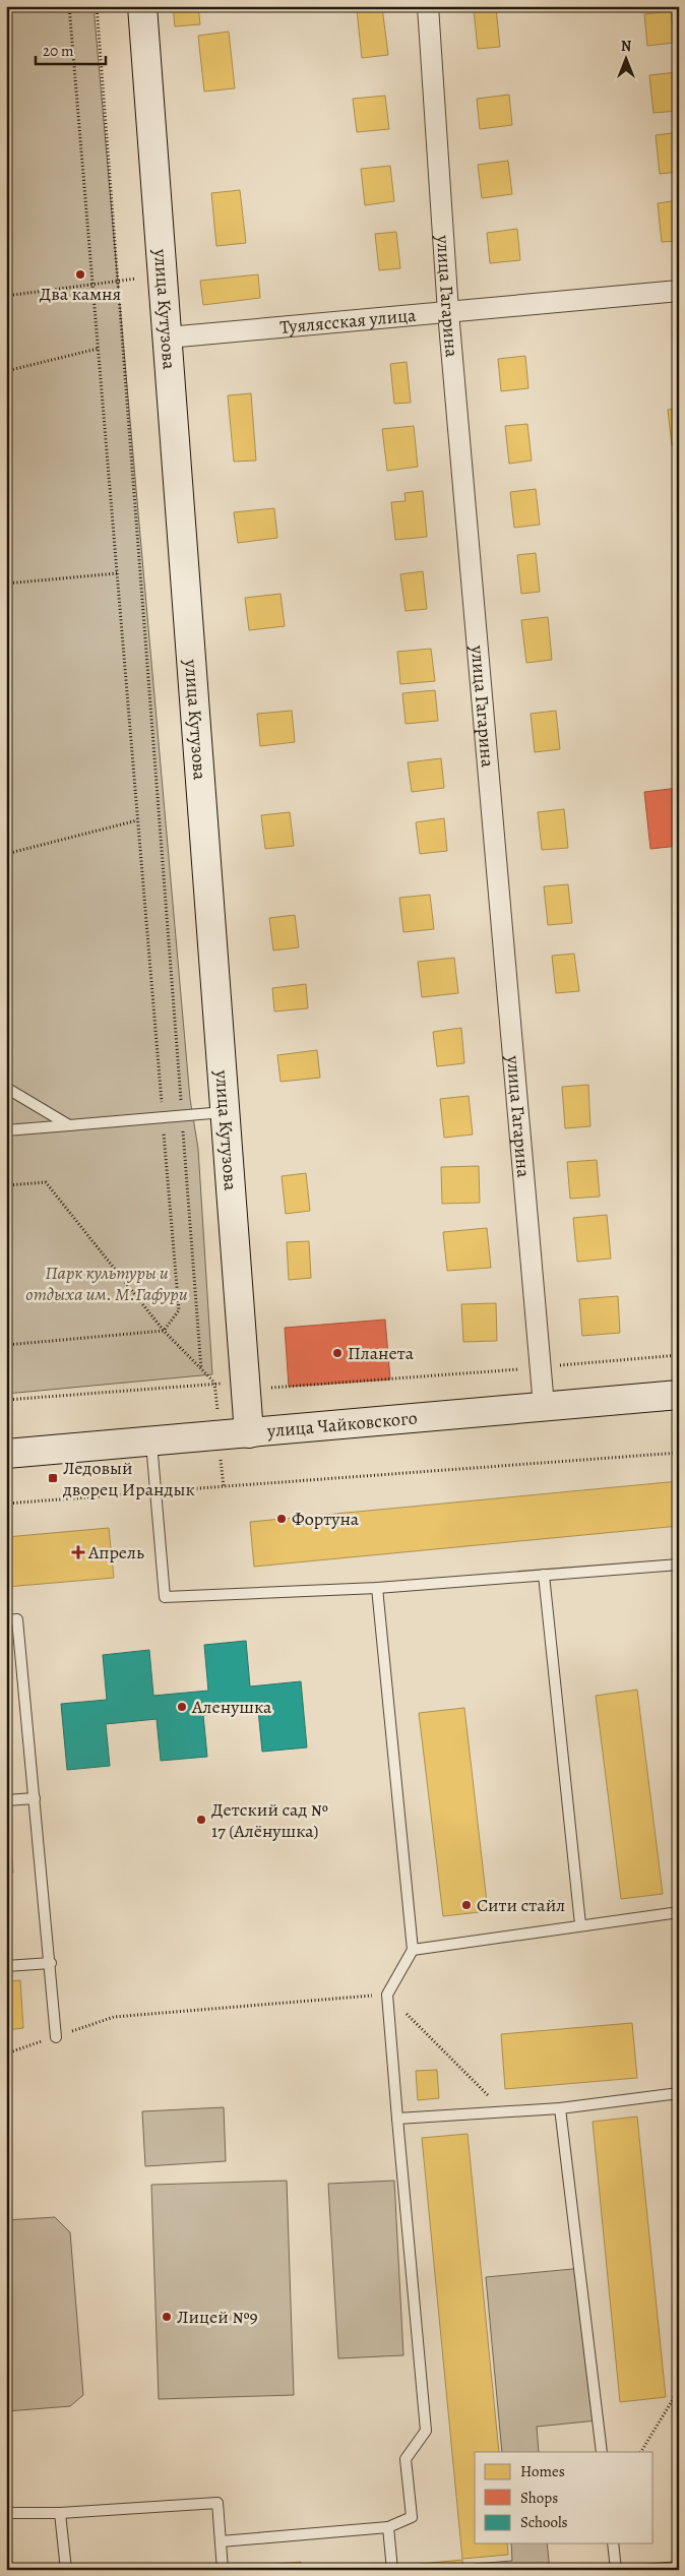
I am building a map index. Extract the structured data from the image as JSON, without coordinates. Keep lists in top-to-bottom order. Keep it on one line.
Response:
{"streets":{"main road":["улица Кутузова","улица Чайковского"],"street":["улица Гагарина","Туялясская улица"]},"crossings":[["улица Гагарина","Туялясская улица"],["улица Гагарина","улица Чайковского"],["улица Кутузова","Туялясская улица"],["улица Кутузова","улица Чайковского"]],"parks":["Парк культуры и отдыха им. М.Гафури"],"places":{"other":["Два камня","Планета","Фортуна","Аленушка","Детский сад № 17 (Алёнушка)","Сити стайл","Лицей №9"],"transit":["Ледовый дворец Ирандык"],"health":["Апрель"]},"legend":["Homes","Shops","Schools"],"scale_bar":"20 m","north":"top"}
